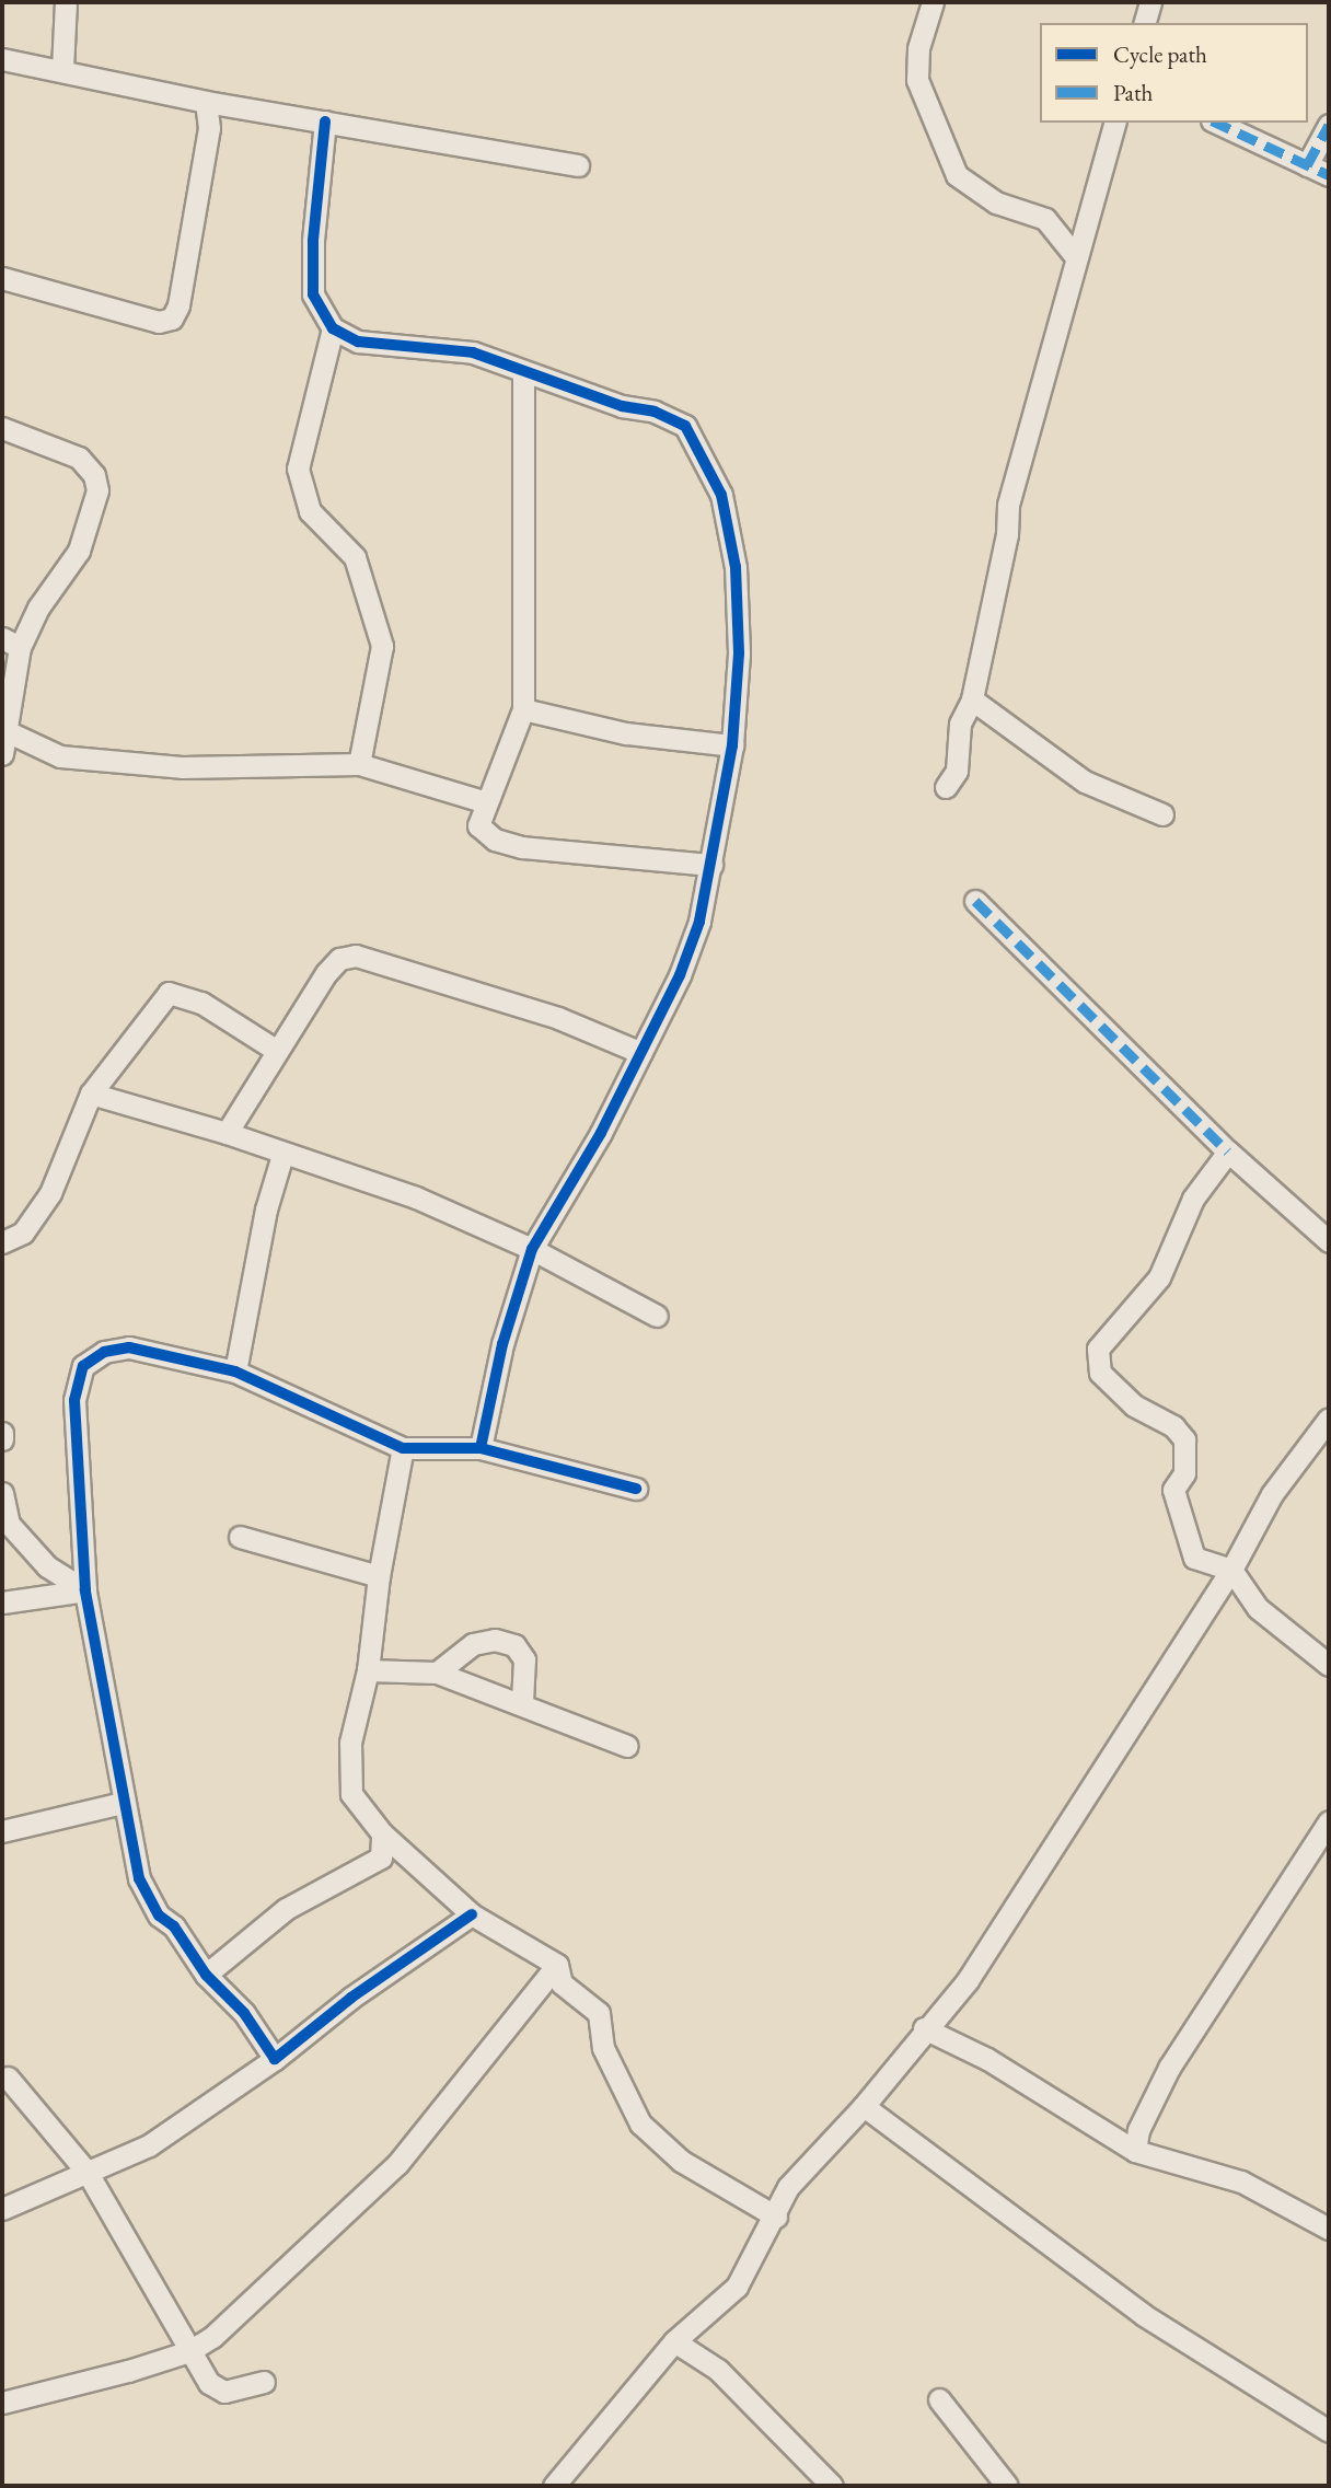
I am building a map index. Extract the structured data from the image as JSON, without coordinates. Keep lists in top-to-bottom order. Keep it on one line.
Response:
{"legend":["Cycle path","Path"]}
